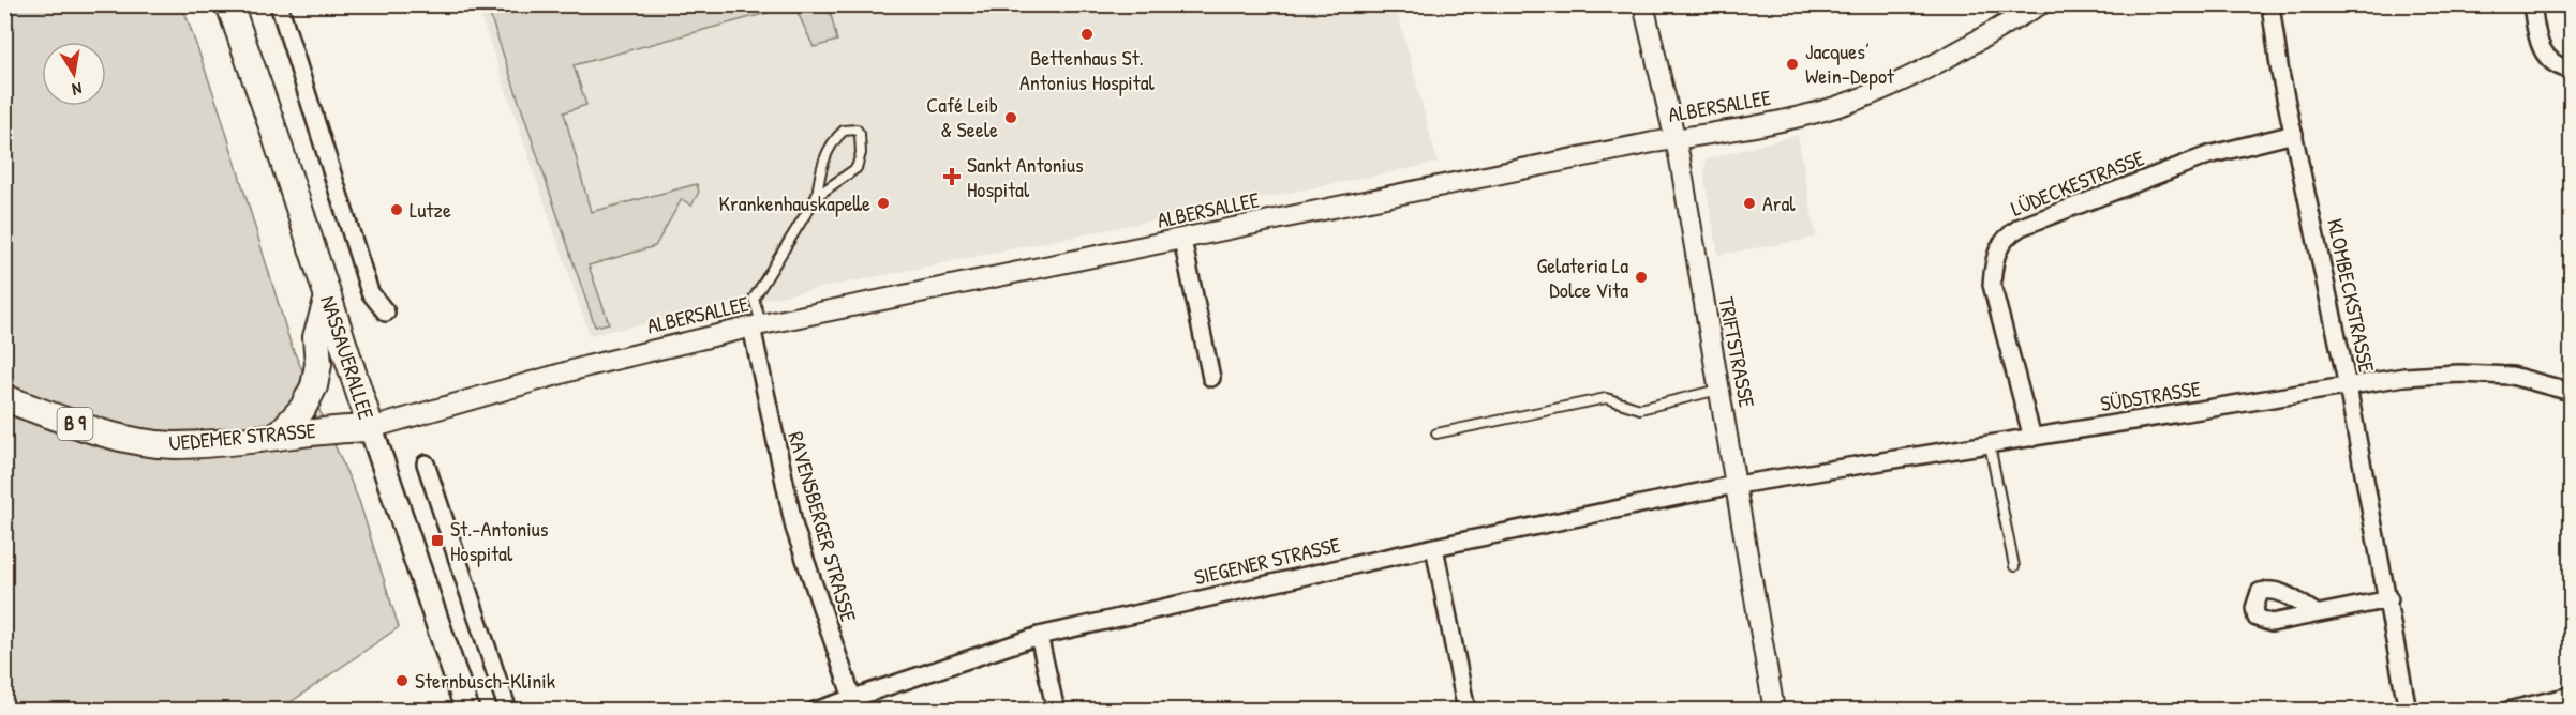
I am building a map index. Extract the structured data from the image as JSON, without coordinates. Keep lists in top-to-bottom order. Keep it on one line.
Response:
{"streets":{"main road":["NASSAUERALLEE","B 9","UEDEMER STRASSE"],"street":["ALBERSALLEE","LÜDECKESTRASSE","KLOMBECKSTRASSE","TRIFTSTRASSE","SÜDSTRASSE","RAVENSBERGER STRASSE","SIEGENER STRASSE"]},"crossings":[["ALBERSALLEE","TRIFTSTRASSE"],["ALBERSALLEE","NASSAUERALLEE"],["ALBERSALLEE","UEDEMER STRASSE"],["ALBERSALLEE","RAVENSBERGER STRASSE"],["LÜDECKESTRASSE","KLOMBECKSTRASSE"],["LÜDECKESTRASSE","SÜDSTRASSE"],["KLOMBECKSTRASSE","SÜDSTRASSE"],["TRIFTSTRASSE","SÜDSTRASSE"],["TRIFTSTRASSE","SIEGENER STRASSE"],["NASSAUERALLEE","UEDEMER STRASSE"],["SÜDSTRASSE","SIEGENER STRASSE"],["RAVENSBERGER STRASSE","SIEGENER STRASSE"]],"places":{"other":["Bettenhaus St. Antonius Hospital","Jacques’ Wein-Depot","Café Leib & Seele","Krankenhauskapelle","Aral","Lutze","Gelateria La Dolce Vita","Sternbusch-Klinik"],"health":["Sankt Antonius Hospital"],"transit":["St.-Antonius Hospital"]},"north":"bottom"}
